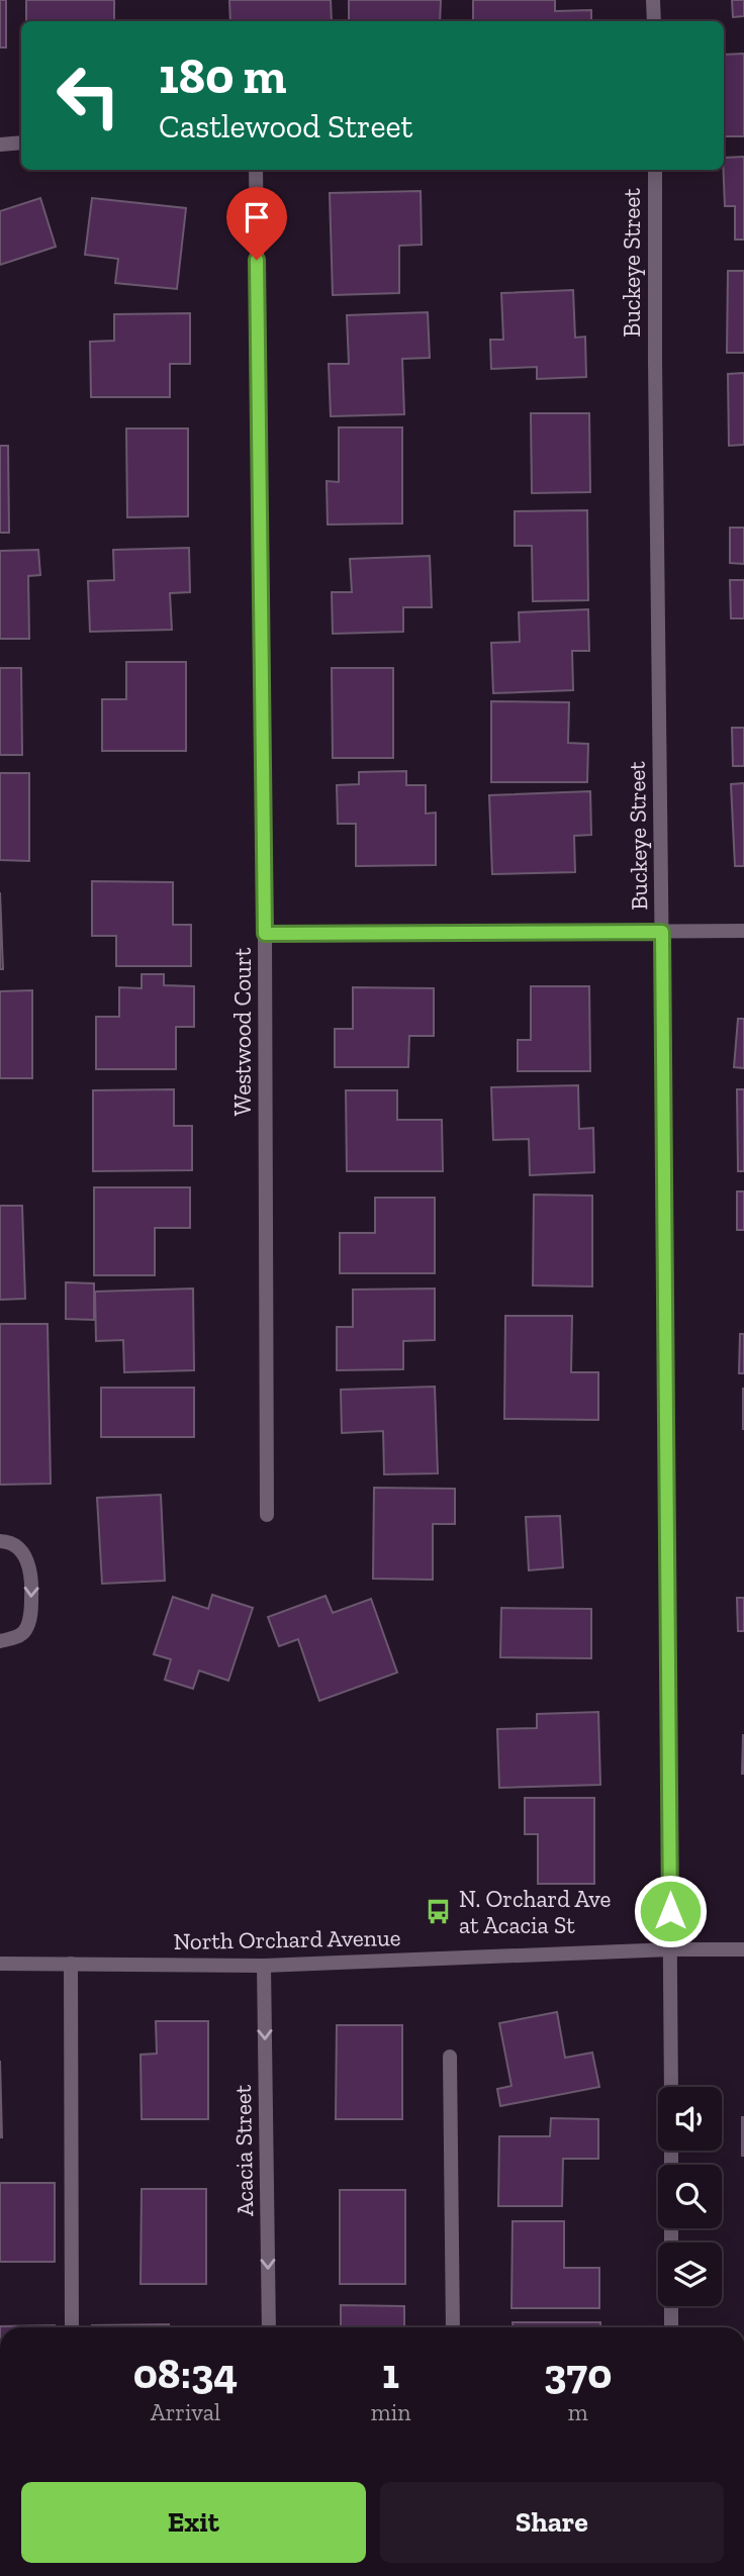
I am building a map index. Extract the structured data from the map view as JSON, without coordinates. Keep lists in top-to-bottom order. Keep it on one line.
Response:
{"streets":{"street":["Buckeye Street","Westwood Court","North Orchard Avenue","Acacia Street"]},"crossings":[["Buckeye Street","North Orchard Avenue"],["North Orchard Avenue","Acacia Street"]],"one_way":["Acacia Street"],"places":{"bus stop":["N. Orchard Ave at Acacia St"]},"page":{"turn":["180 m","Castlewood Street"],"eta":["08:34","Arrival","1","min","370","m"],"buttons":["Exit","Share"]}}
